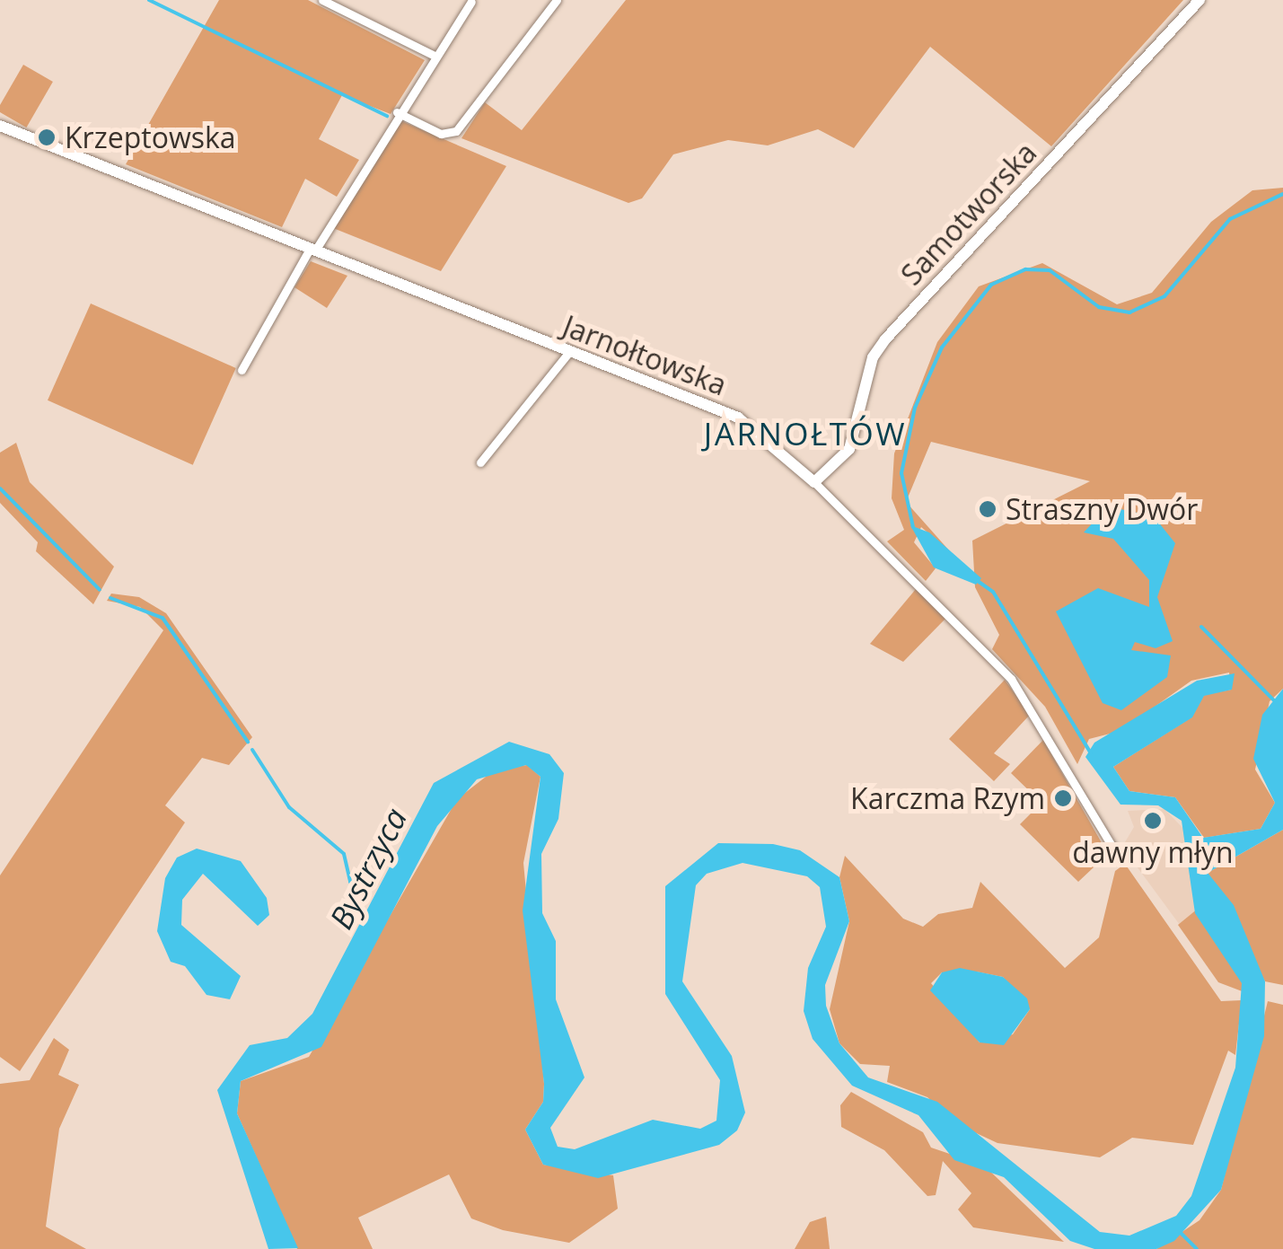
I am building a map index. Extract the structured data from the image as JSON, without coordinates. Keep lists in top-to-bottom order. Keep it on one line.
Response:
{"streets":{"street":["Samotworska","Jarnołtowska"]},"crossings":[["Samotworska","Jarnołtowska"]],"districts":["JARNOŁTÓW"],"water":["Bystrzyca"],"places":["Krzeptowska","Straszny Dwór","Karczma Rzym","dawny młyn"]}
